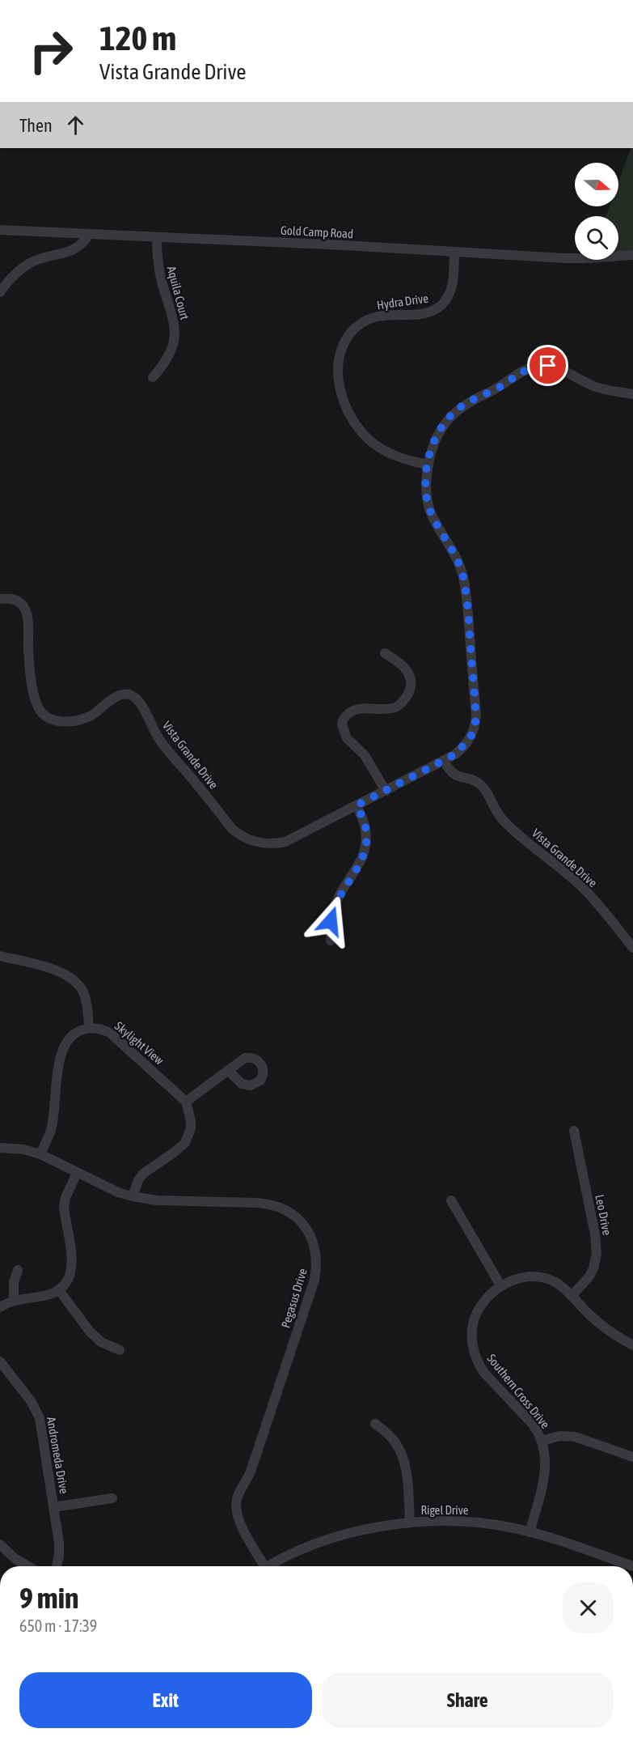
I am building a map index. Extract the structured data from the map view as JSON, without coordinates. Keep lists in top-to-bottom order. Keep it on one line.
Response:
{"streets":{"street":["Gold Camp Road","Aquila Court","Hydra Drive","Vista Grande Drive","Skylight View","Leo Drive","Pegasus Drive","Southern Cross Drive","Andromeda Drive","Rigel Drive"]},"crossings":[["Gold Camp Road","Aquila Court"],["Gold Camp Road","Hydra Drive"],["Hydra Drive","Vista Grande Drive"],["Leo Drive","Southern Cross Drive"],["Southern Cross Drive","Rigel Drive"]],"north":"right","page":{"turn":["120 m","Vista Grande Drive"],"then":"Then","heading":["9 min","650 m · 17:39"],"buttons":["Exit","Share"]}}
